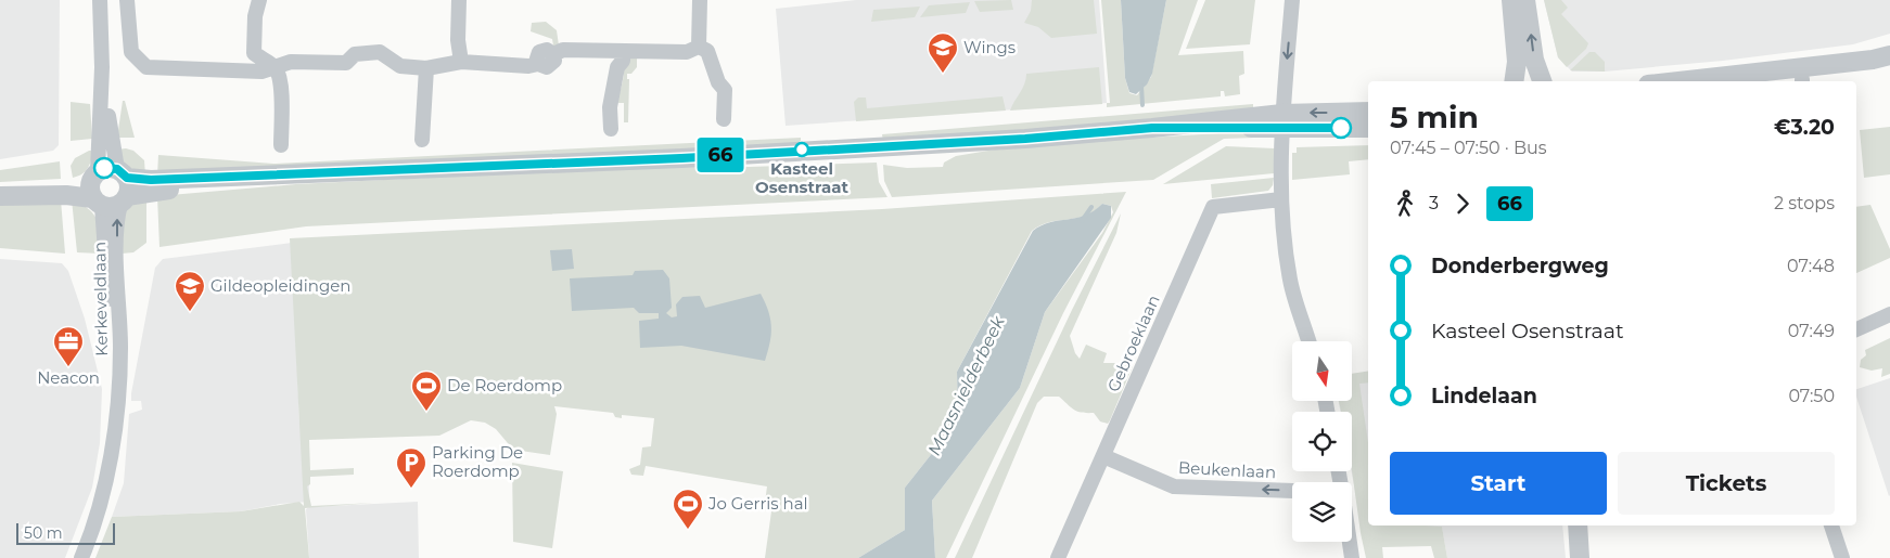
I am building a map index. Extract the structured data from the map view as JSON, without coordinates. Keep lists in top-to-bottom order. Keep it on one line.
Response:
{"streets":{"street":["Kerkeveldlaan","Gebroeklaan","Beukenlaan"]},"crossings":[["Gebroeklaan","Beukenlaan"]],"one_way":["Beukenlaan"],"water":["Maasnielderbeek"],"places":{"school or university":["Wings","Gildeopleidingen"],"other":["Kasteel Osenstraat"],"office":["Neacon"],"sports":["De Roerdomp","Jo Gerris hal"],"parking":["Parking De Roerdomp"]},"lines":["bus line 66"],"scale_bar":"50 m","north":"bottom","page":{"on_map":"66","heading":["5 min","07:45 – 07:50 · Bus","€3.20"],"legs":["3","66","2 stops"],"list":[{"name":"Donderbergweg","value":"07:48"},{"name":"Kasteel Osenstraat","value":"07:49"},{"name":"Lindelaan","value":"07:50"}],"buttons":["Start","Tickets"],"scale":"50 m"}}
